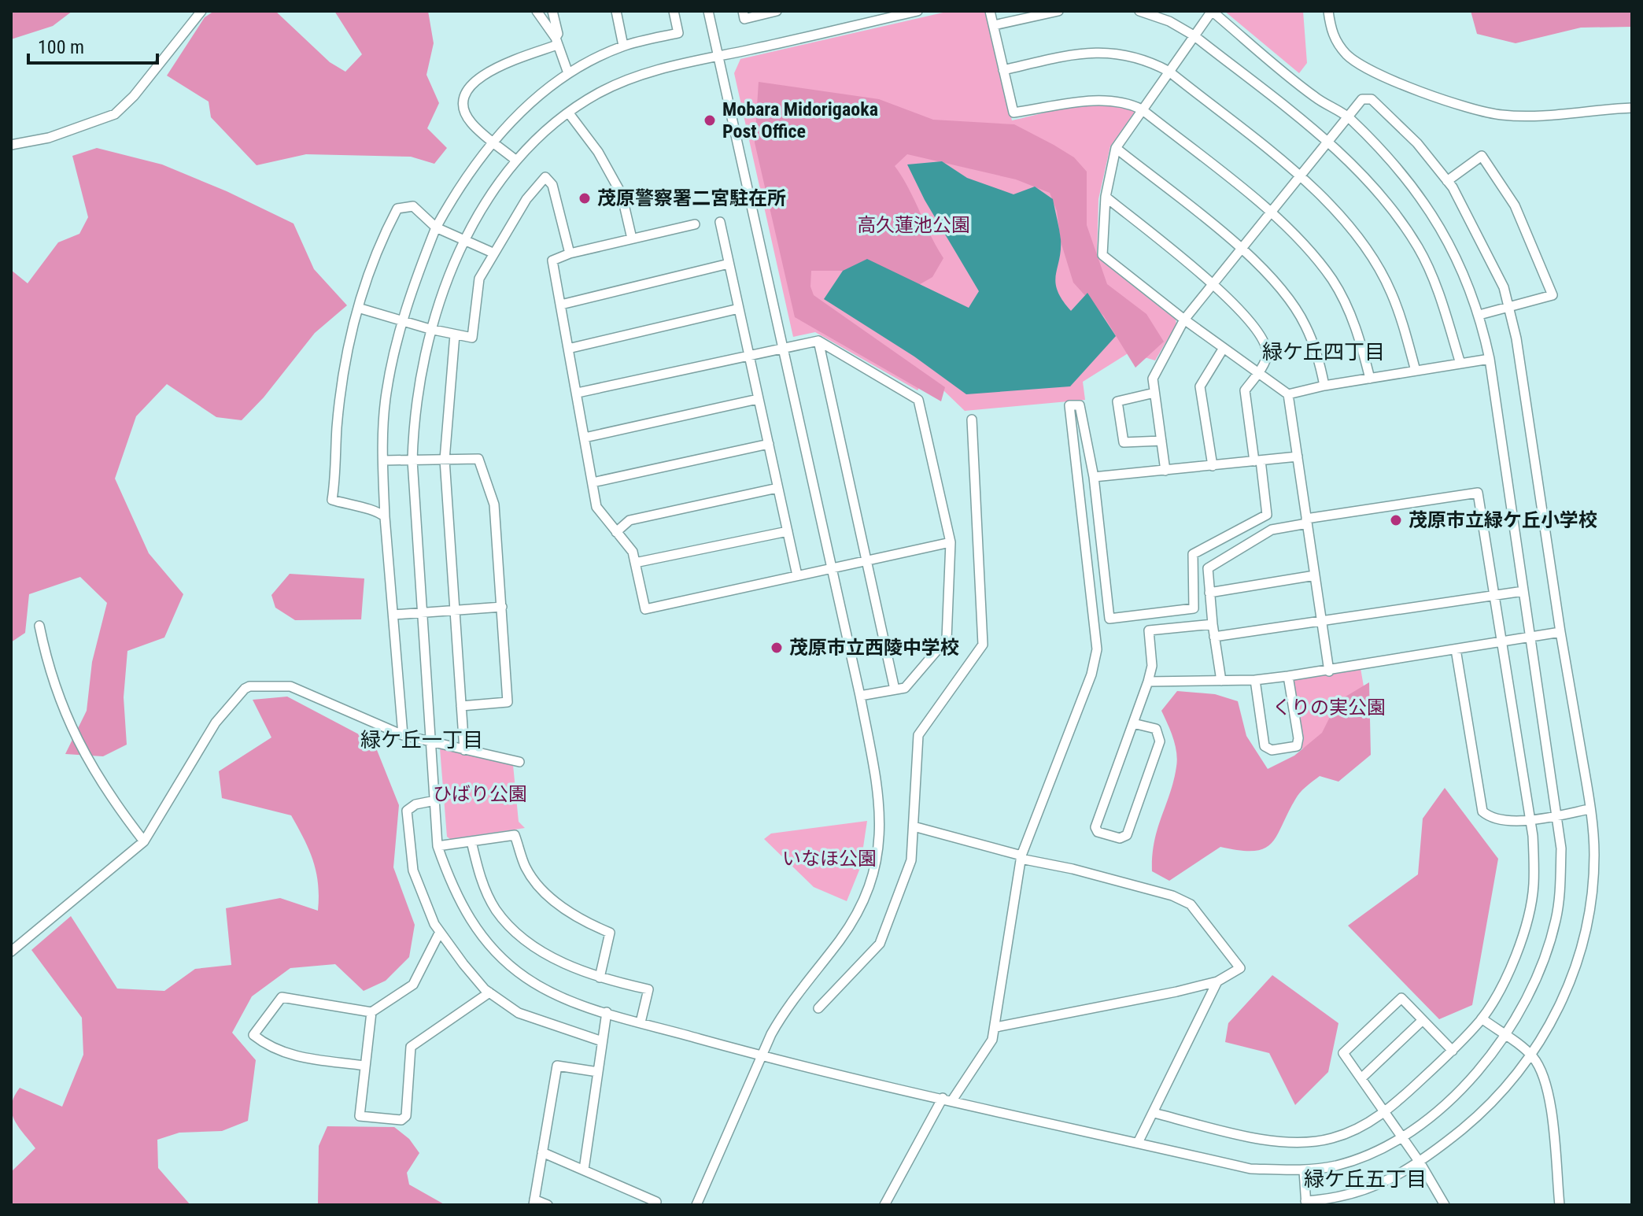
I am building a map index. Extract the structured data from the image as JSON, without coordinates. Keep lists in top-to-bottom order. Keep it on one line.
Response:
{"districts":["緑ケ丘四丁目","緑ケ丘一丁目","緑ケ丘五丁目"],"parks":["高久蓮池公園","くりの実公園","ひばり公園","いなほ公園"],"places":["Mobara Midorigaoka Post Office","茂原警察署二宮駐在所","茂原市立緑ケ丘小学校","茂原市立西陵中学校"],"scale_bar":"100 m"}
